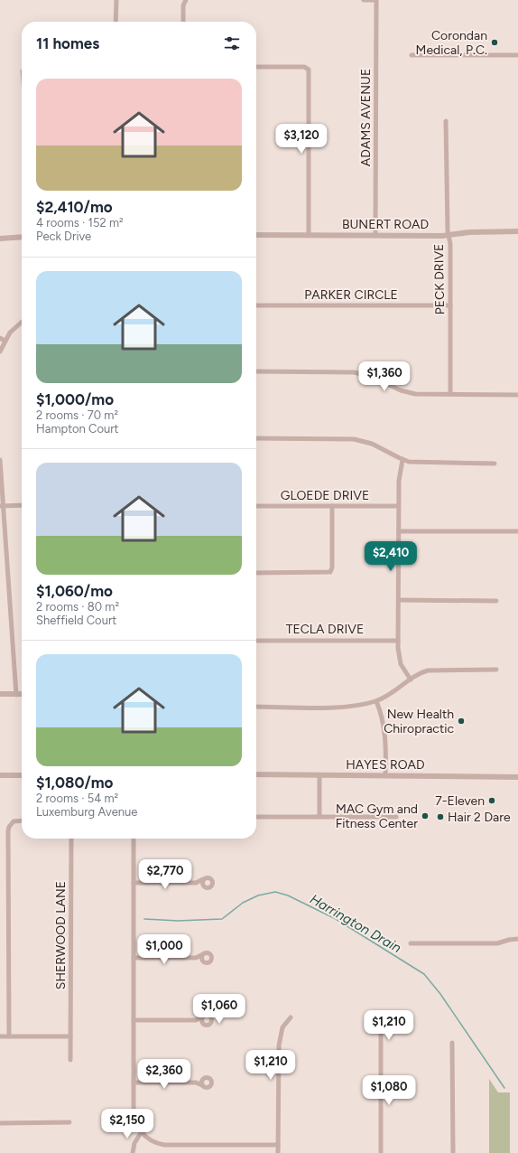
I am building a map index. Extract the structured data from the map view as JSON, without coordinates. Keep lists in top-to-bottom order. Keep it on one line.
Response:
{"streets":{"street":["ADAMS AVENUE","BUNERT ROAD","PECK DRIVE","PARKER CIRCLE","GLOEDE DRIVE","TECLA DRIVE","HAYES ROAD","SHERWOOD LANE"]},"crossings":[["ADAMS AVENUE","BUNERT ROAD"],["BUNERT ROAD","PECK DRIVE"],["PECK DRIVE","PARKER CIRCLE"]],"water":["Harrington Drain"],"places":["Corondan Medical, P.C.","New Health Chiropractic","7-Eleven","MAC Gym and Fitness Center","Hair 2 Dare"],"page":{"heading":"11 homes","list":[{"name":"$2,410/mo","note":"4 rooms · 152 m² · Peck Drive"},{"name":"$1,000/mo","note":"2 rooms · 70 m² · Hampton Court"},{"name":"$1,060/mo","note":"2 rooms · 80 m² · Sheffield Court"},{"name":"$1,080/mo","note":"2 rooms · 54 m² · Luxemburg Avenue"}],"price":["$3,120","$1,360","$2,410","$2,770","$1,000","$1,060","$1,210","$1,210","$2,360","$1,080","$2,150"]}}
